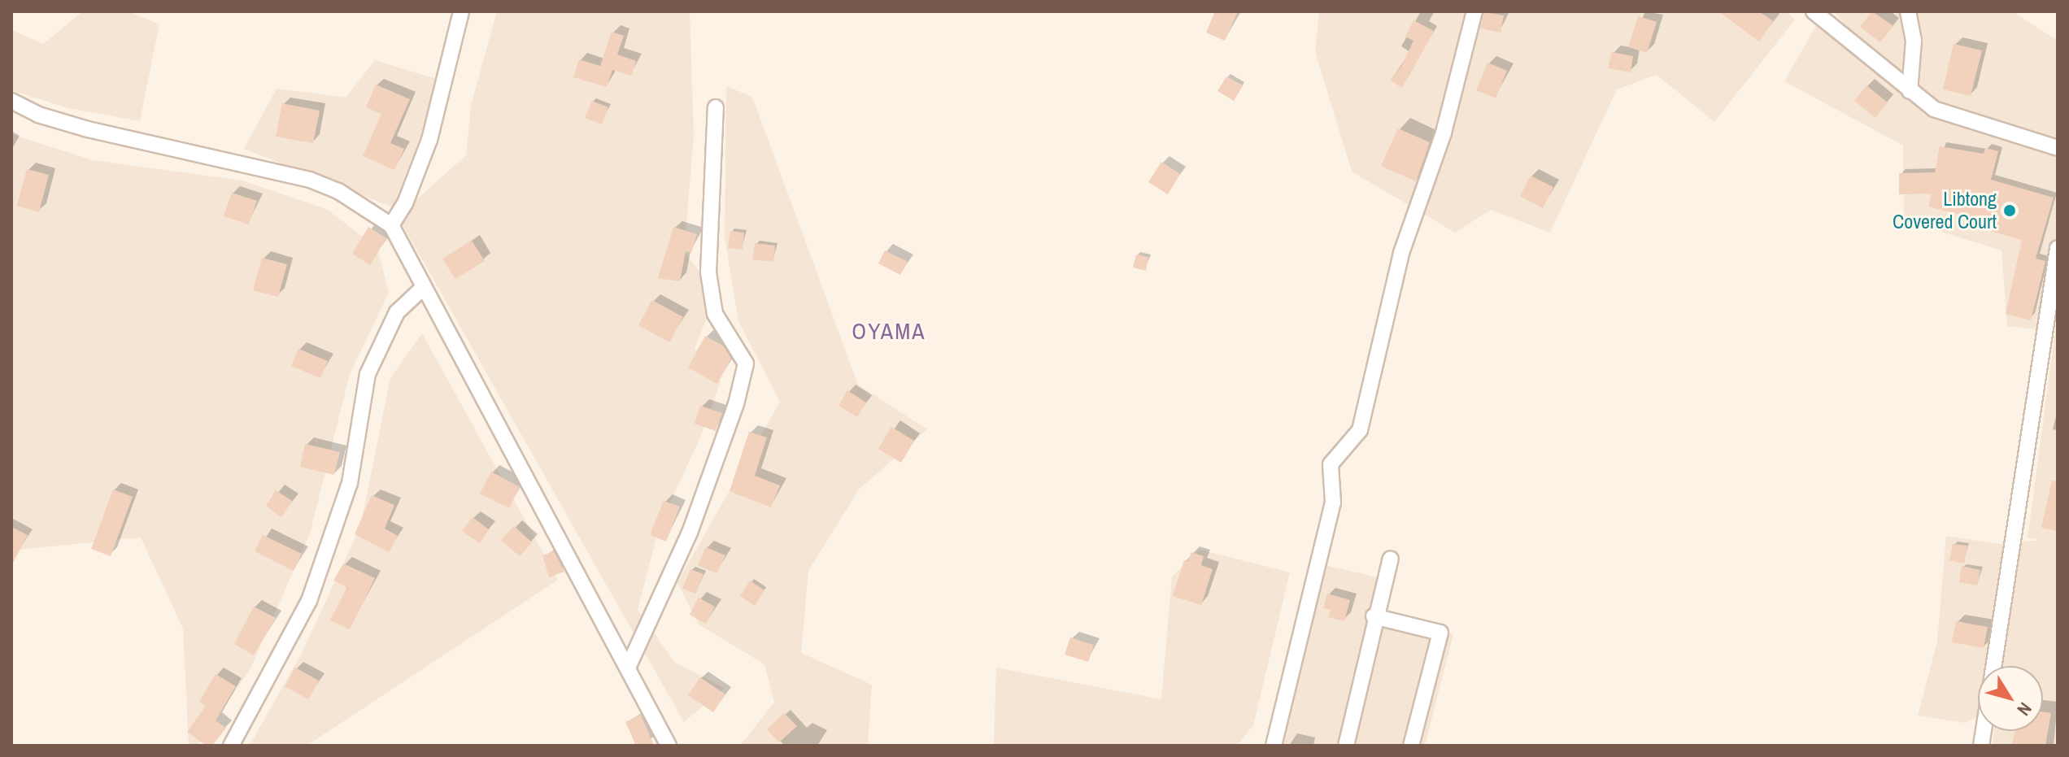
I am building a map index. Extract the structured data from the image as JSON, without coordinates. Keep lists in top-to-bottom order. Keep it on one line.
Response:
{"districts":["OYAMA"],"places":["Libtong Covered Court"],"north":"bottom right"}
